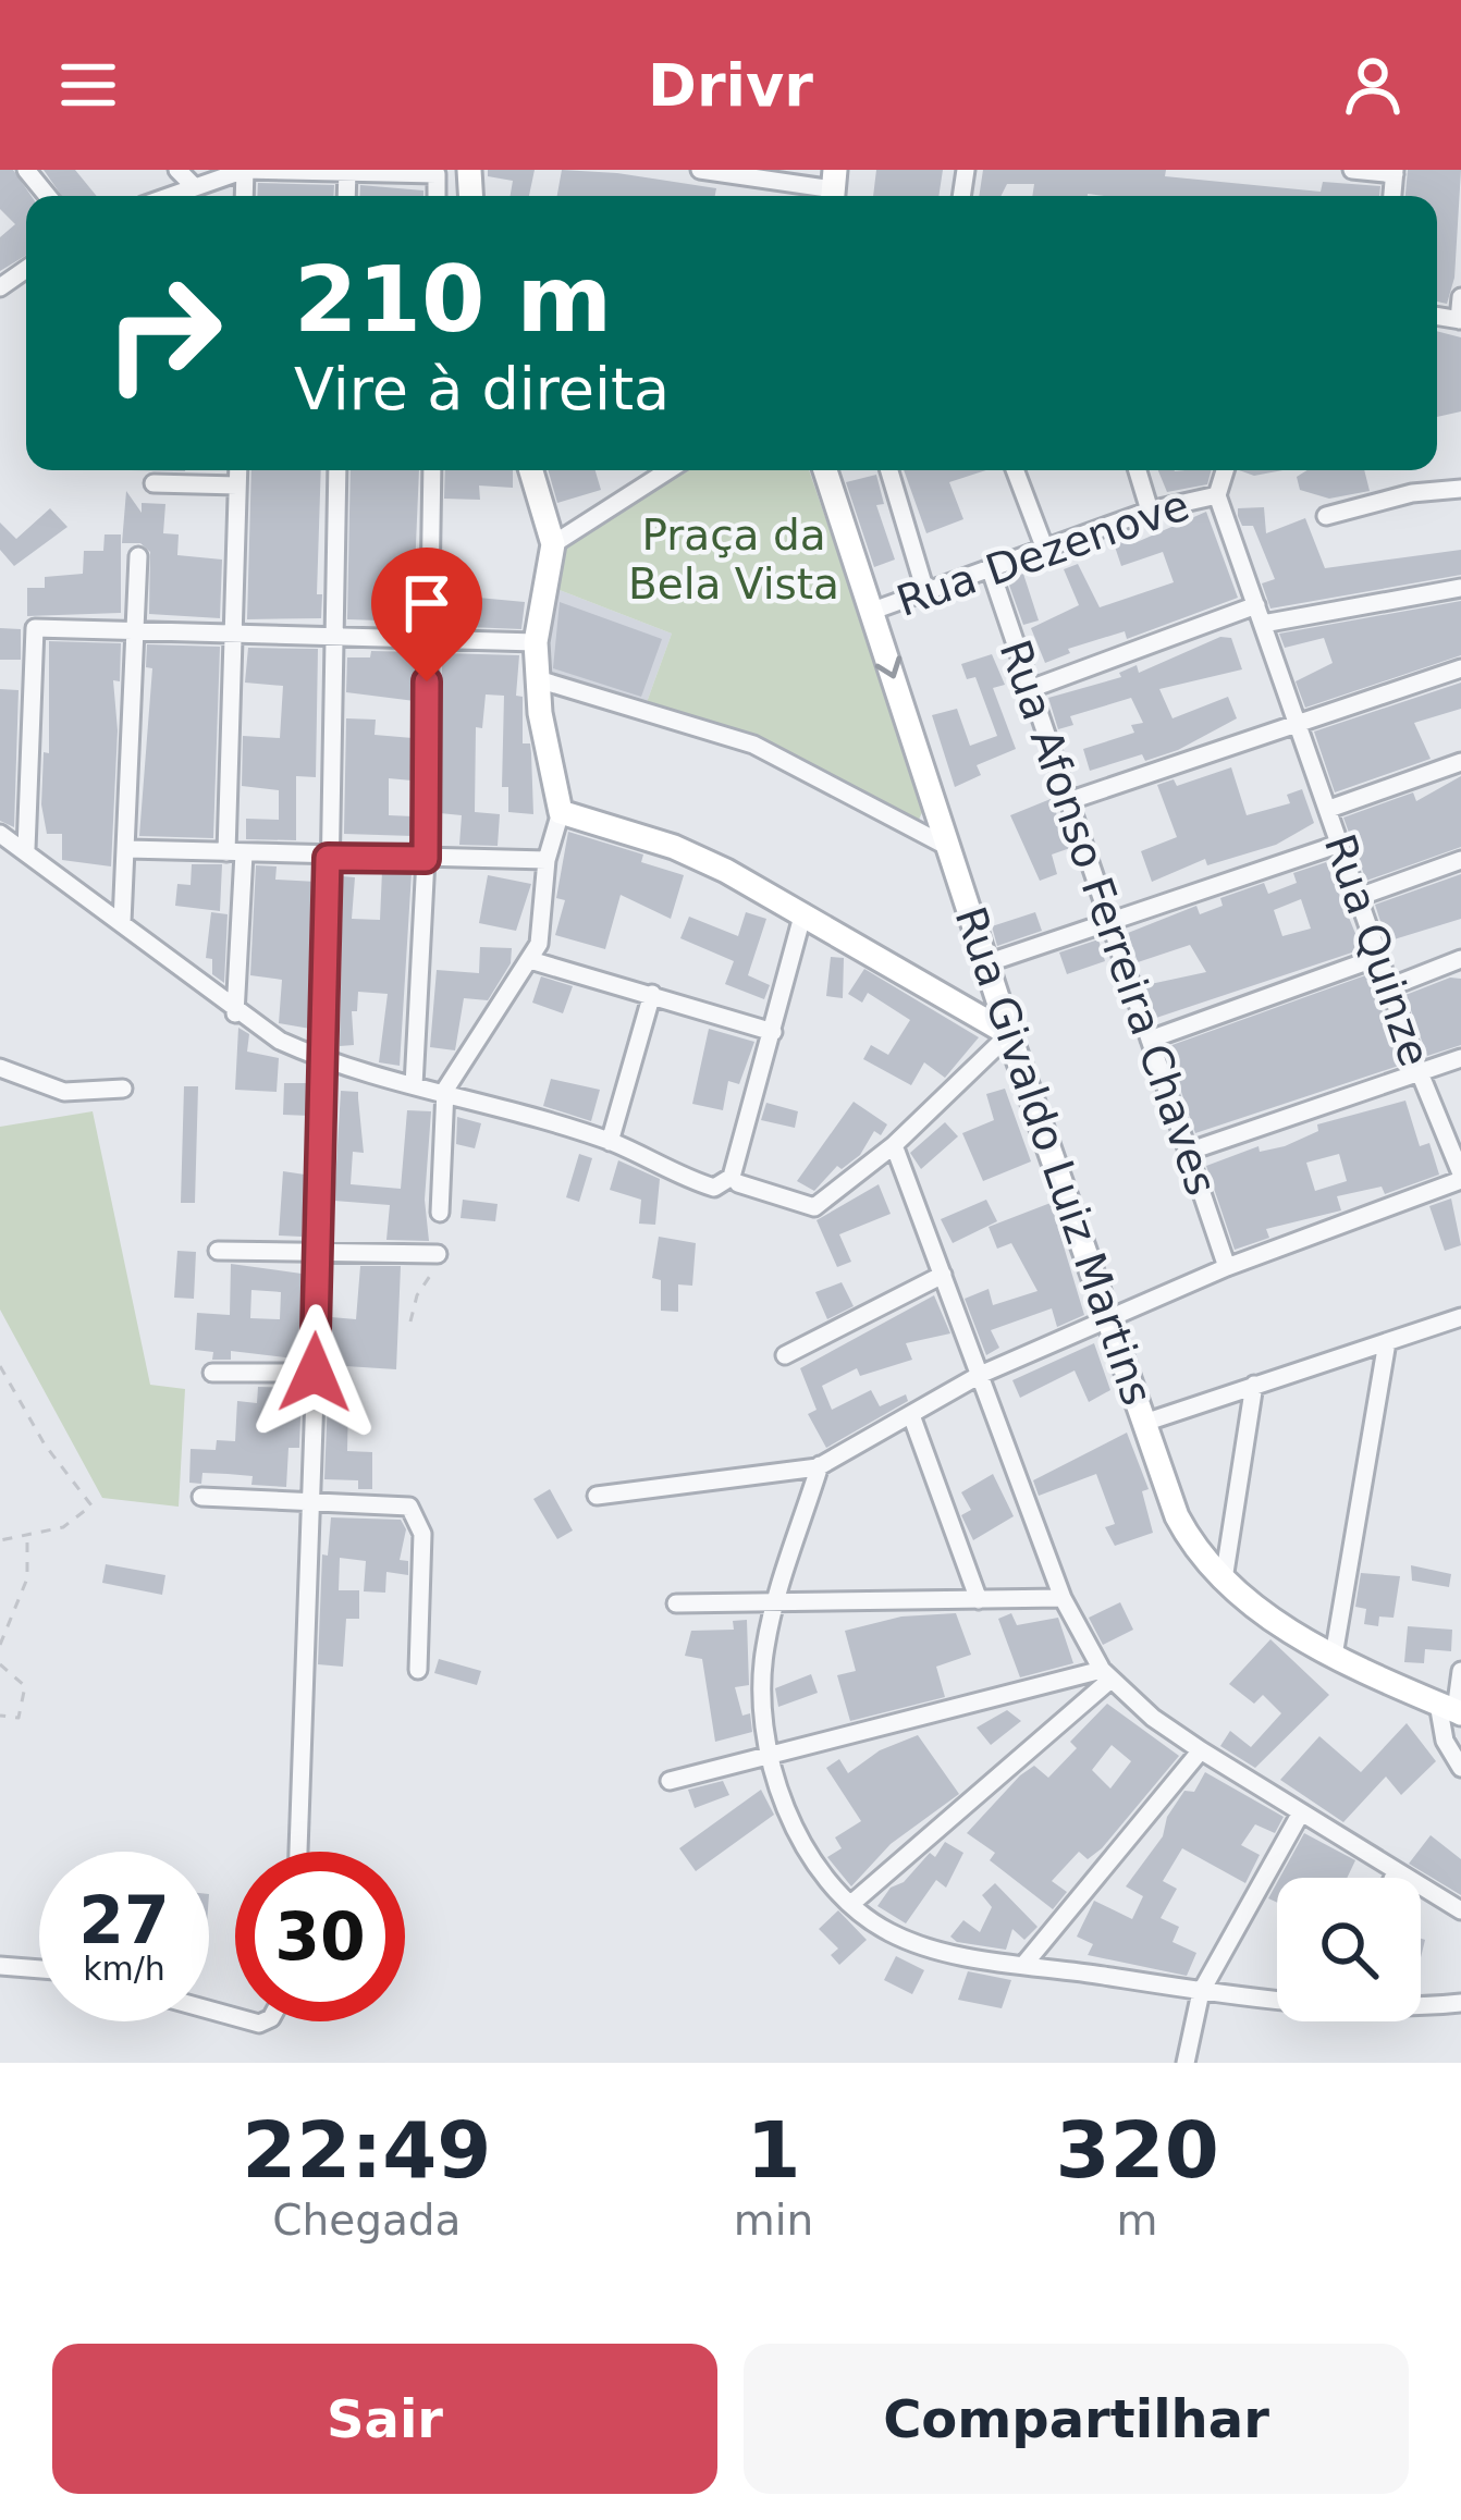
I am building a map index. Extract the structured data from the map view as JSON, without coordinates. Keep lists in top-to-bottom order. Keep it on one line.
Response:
{"streets":{"street":["Rua Dezenove","Rua Afonso Ferreira Chaves","Rua Quinze","Rua Givaldo Luiz Martins"]},"crossings":[["Rua Dezenove","Rua Afonso Ferreira Chaves"],["Rua Dezenove","Rua Quinze"],["Rua Dezenove","Rua Givaldo Luiz Martins"]],"parks":["Praça da Bela Vista"],"page":{"header":"Drivr","turn":["210 m","Vire à direita"],"speed":"27 km/h","limit":"30","eta":["22:49","Chegada","1","min","320","m"],"buttons":["Sair","Compartilhar"]}}
